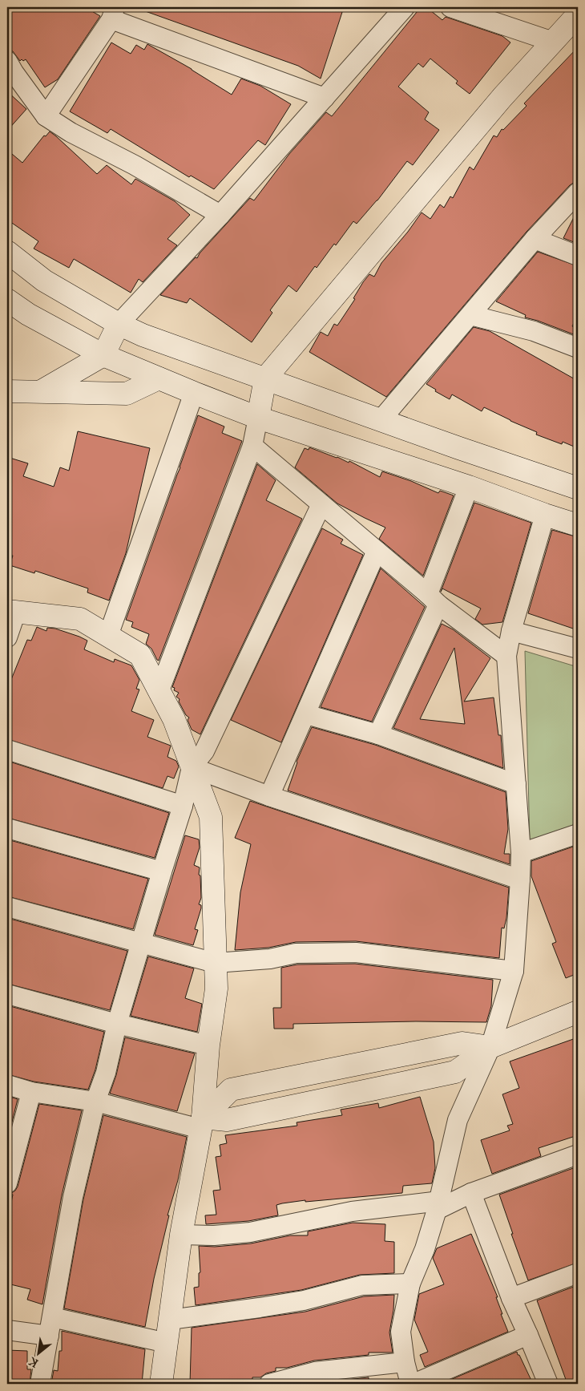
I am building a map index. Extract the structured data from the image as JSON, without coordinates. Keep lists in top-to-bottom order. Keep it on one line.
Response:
{"north":"bottom left"}
